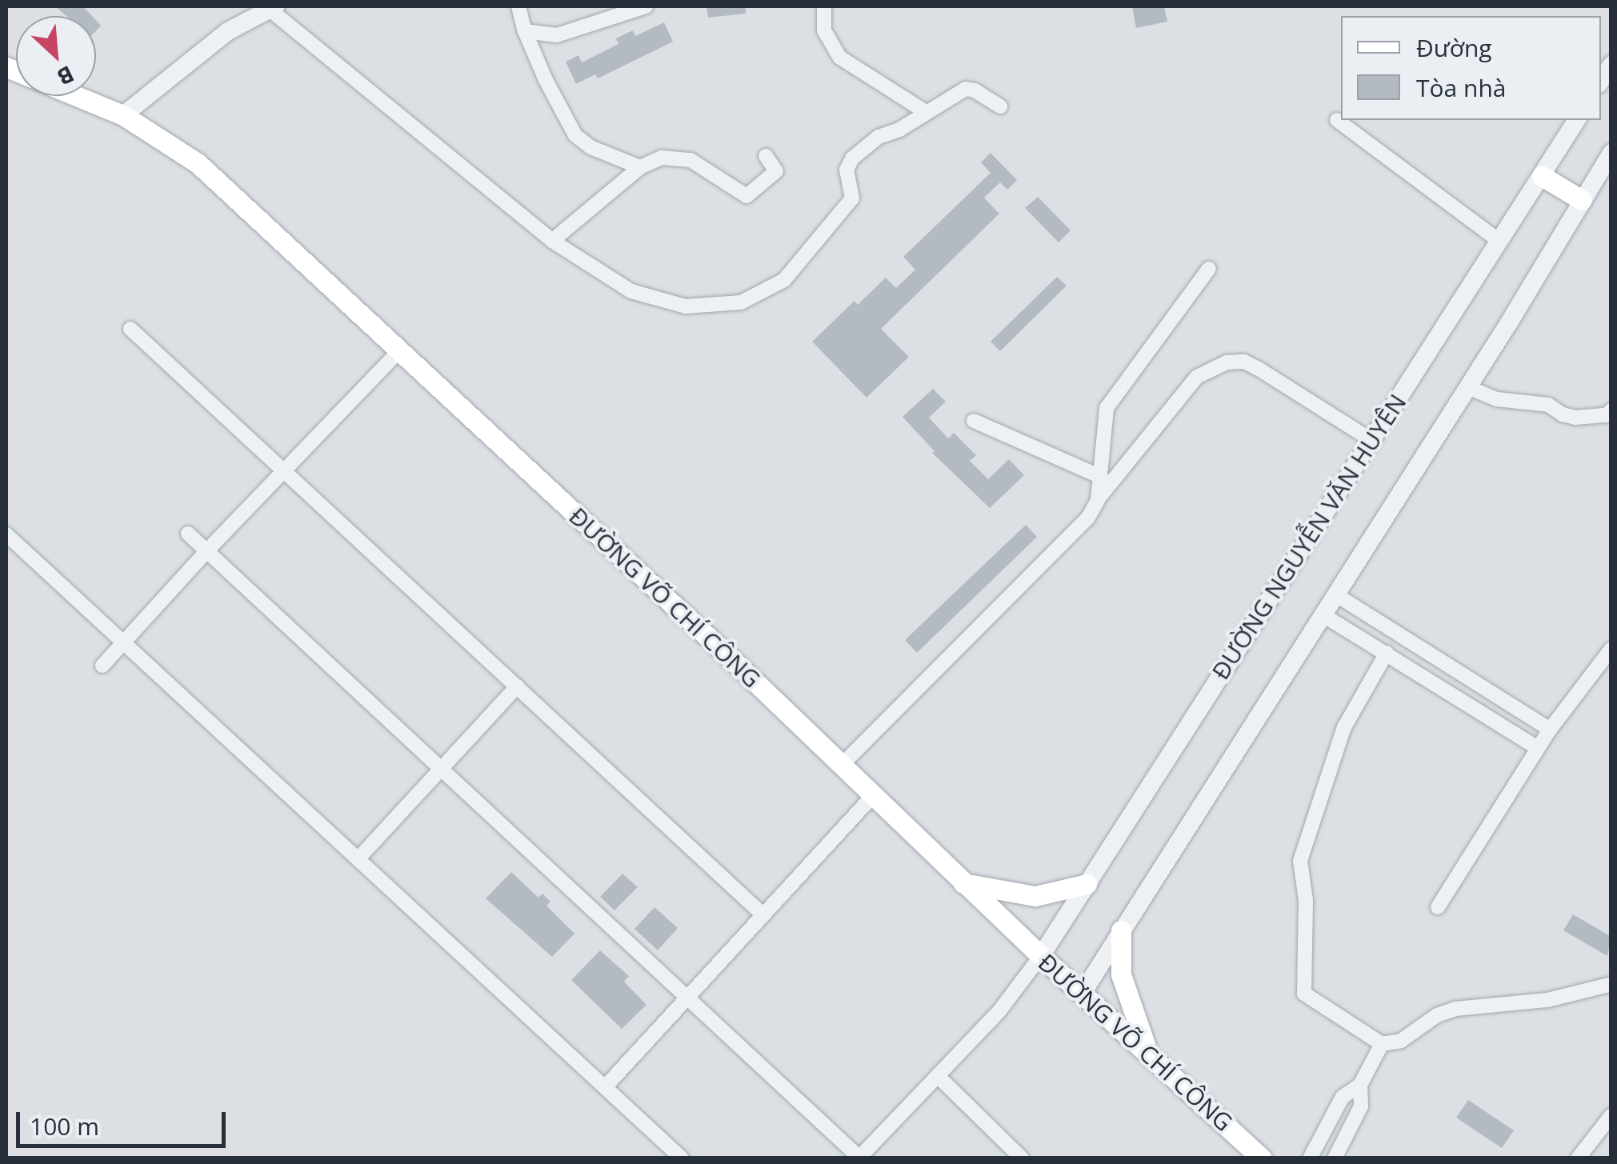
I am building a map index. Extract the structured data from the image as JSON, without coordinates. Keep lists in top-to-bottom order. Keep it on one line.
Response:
{"streets":{"main road":["ĐƯỜNG VÕ CHÍ CÔNG"],"street":["ĐƯỜNG NGUYỄN VĂN HUYÊN"]},"crossings":[["ĐƯỜNG NGUYỄN VĂN HUYÊN","ĐƯỜNG VÕ CHÍ CÔNG"]],"legend":["Đường","Tòa nhà"],"scale_bar":"100 m","north":"bottom right"}
